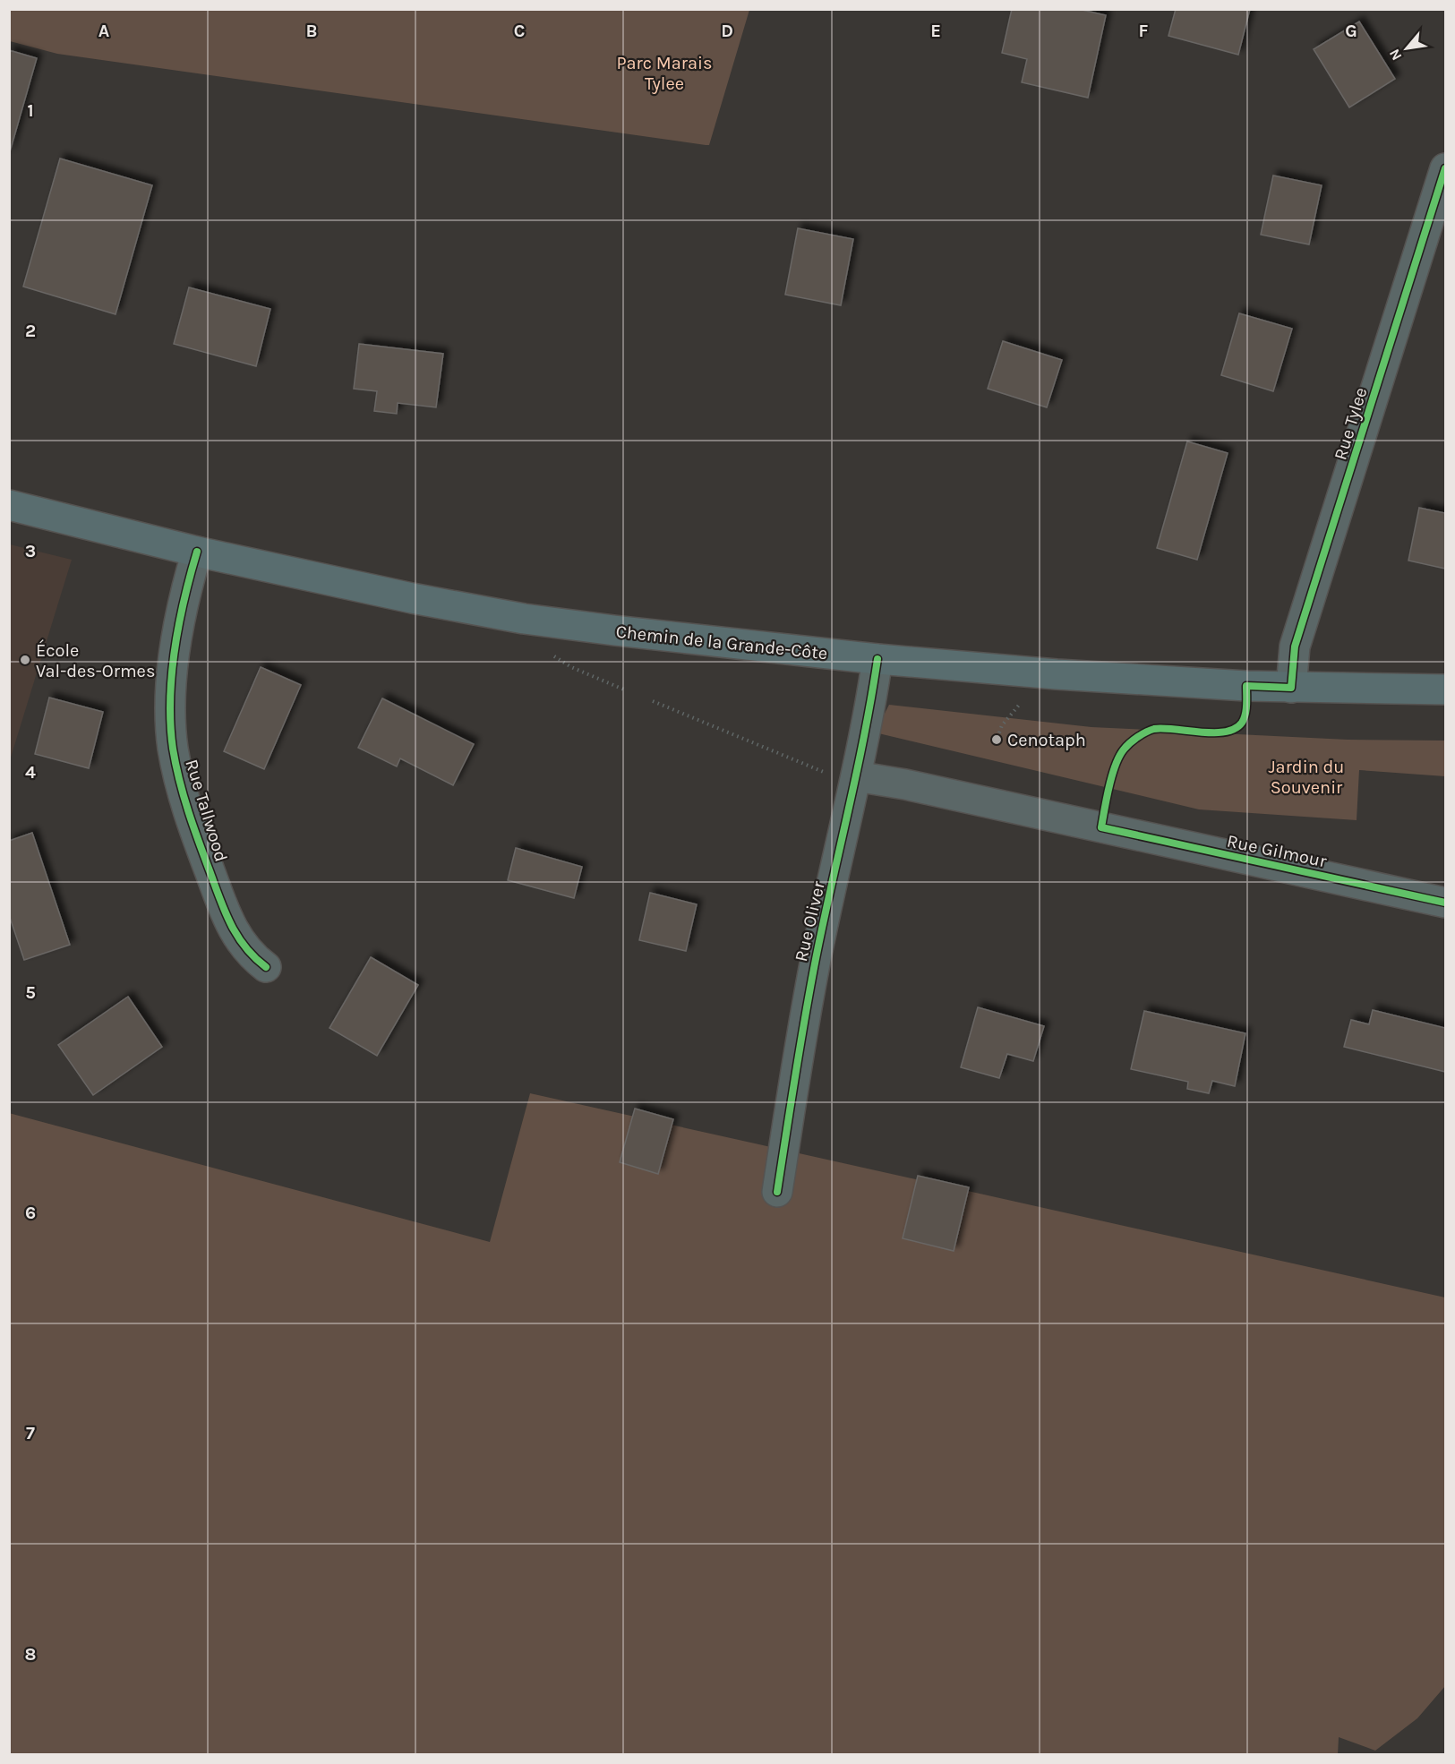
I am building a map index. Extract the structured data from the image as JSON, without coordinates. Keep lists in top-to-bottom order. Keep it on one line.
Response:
{"streets":{"main road":["Chemin de la Grande-Côte"],"street":["Rue Tylee","Rue Tallwood","Rue Gilmour","Rue Oliver"]},"crossings":[["Rue Tylee","Chemin de la Grande-Côte"],["Chemin de la Grande-Côte","Rue Tallwood"],["Chemin de la Grande-Côte","Rue Oliver"],["Rue Gilmour","Rue Oliver"]],"parks":["Parc Marais Tylee","Jardin du Souvenir"],"places":["École Val-des-Ormes","Cenotaph"],"north":"bottom left","grid":{"columns":["A","B","C","D","E","F","G"],"rows":["1","2","3","4","5","6","7","8"]}}
